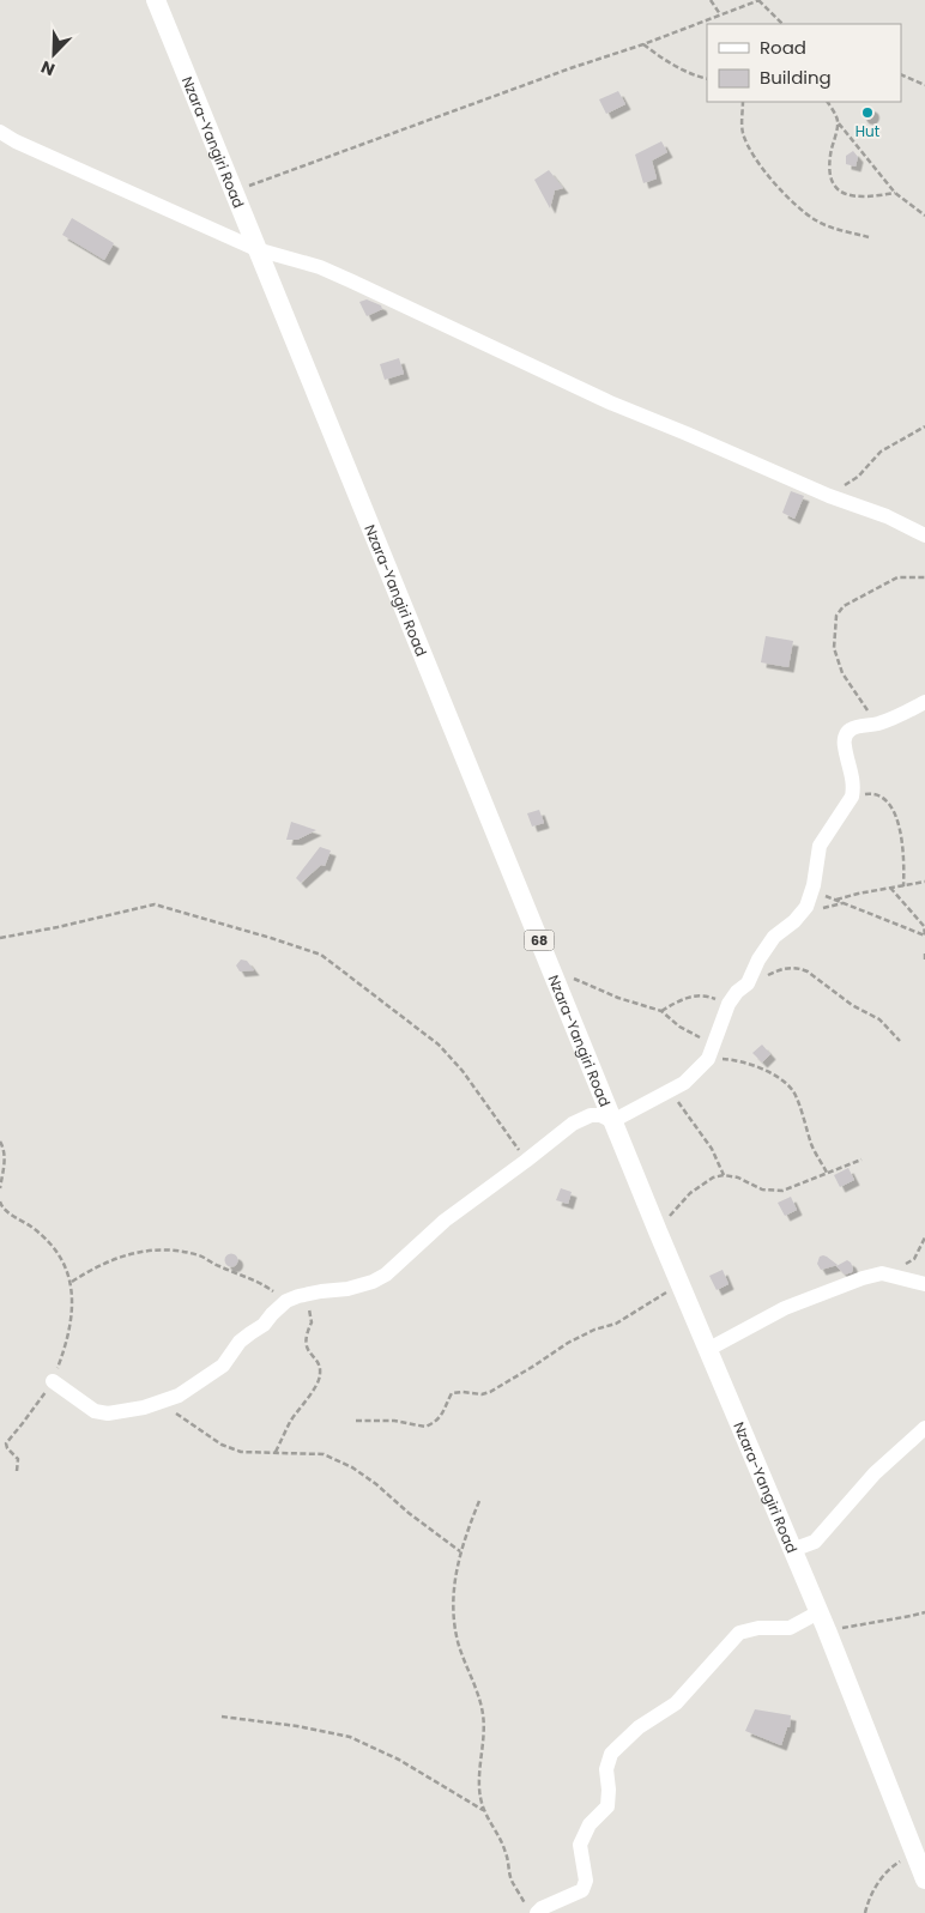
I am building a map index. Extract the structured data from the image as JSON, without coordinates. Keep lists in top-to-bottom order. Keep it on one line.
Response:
{"streets":{"main road":["Nzara-Yangiri Road","68"]},"places":["Hut"],"legend":["Road","Building"],"north":"bottom left"}
